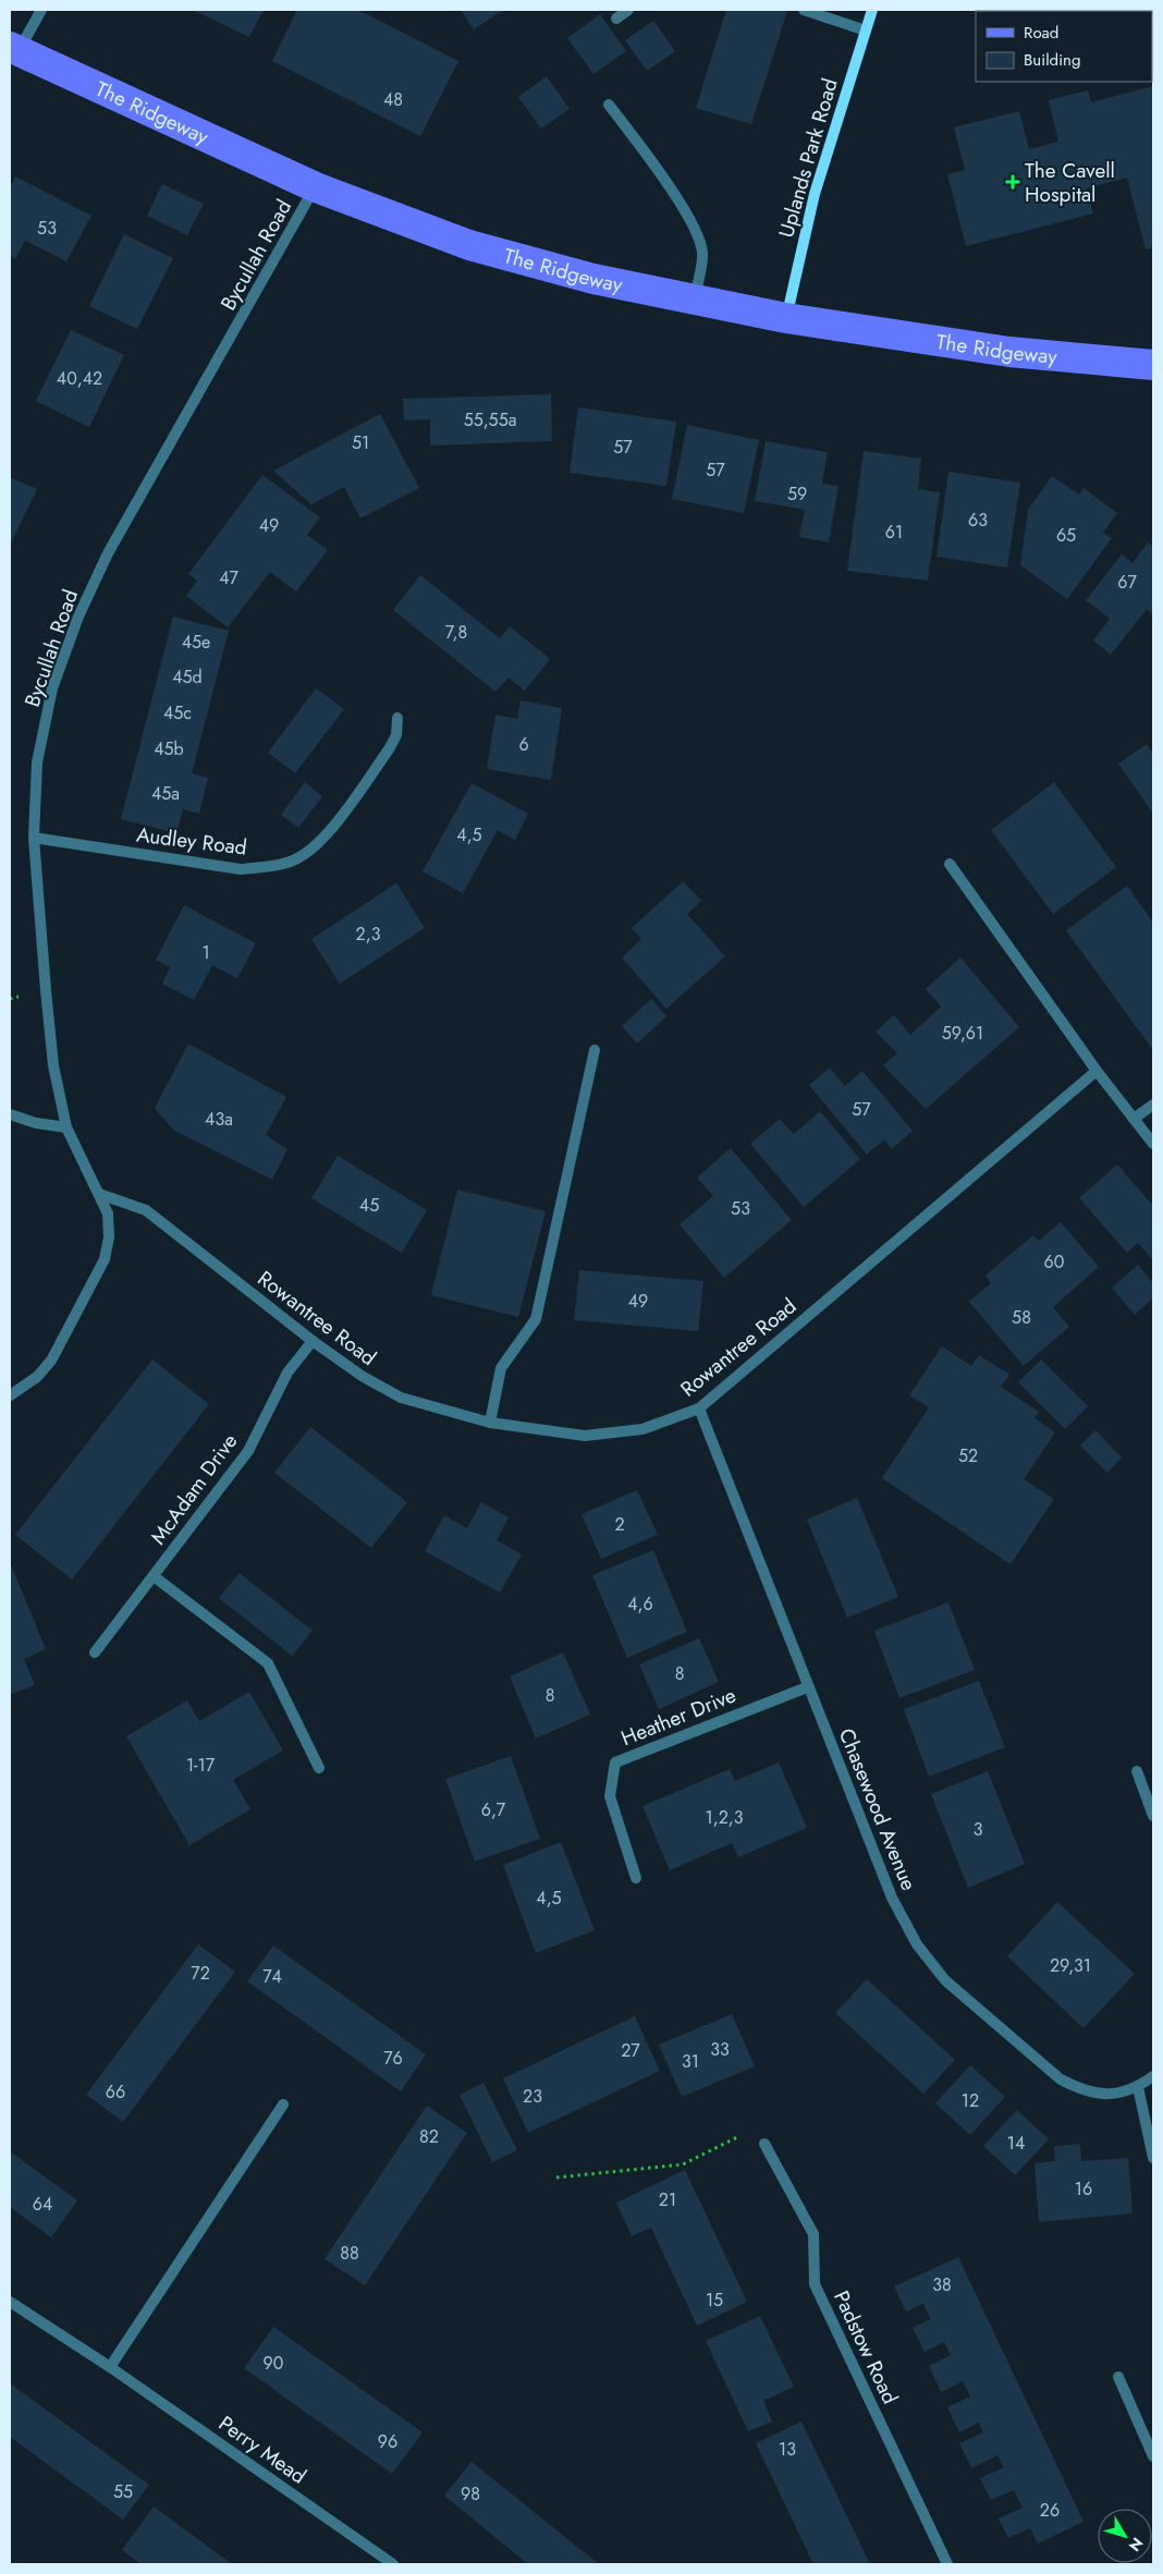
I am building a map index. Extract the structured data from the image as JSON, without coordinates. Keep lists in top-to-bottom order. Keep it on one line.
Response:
{"streets":{"main road":["The Ridgeway"],"street":["Uplands Park Road","Bycullah Road","Audley Road","Rowantree Road","McAdam Drive","Heather Drive","Chasewood Avenue","Padstow Road","Perry Mead"]},"crossings":[["The Ridgeway","Uplands Park Road"],["The Ridgeway","Bycullah Road"],["Bycullah Road","Audley Road"],["Bycullah Road","Rowantree Road"],["Rowantree Road","McAdam Drive"],["Rowantree Road","Chasewood Avenue"],["Heather Drive","Chasewood Avenue"]],"places":{"health":["The Cavell Hospital"]},"house_numbers":["48","53","40,42","55,55a","51","57","57","59","63","49","61","65","47","67","7,8","45e","45d","45c","6","45b","45a","4,5","2,3","1","59,61","57","43a","45","53","60","49","58","52","2","4,6","8","8","1-17","6,7","1,2,3","3","4,5","29,31","72","74","33","27","76","31","66","23","12","82","14","16","21","64","88","38","15","90","96","13","55","98","26"],"legend":["Road","Building"],"north":"bottom right"}
